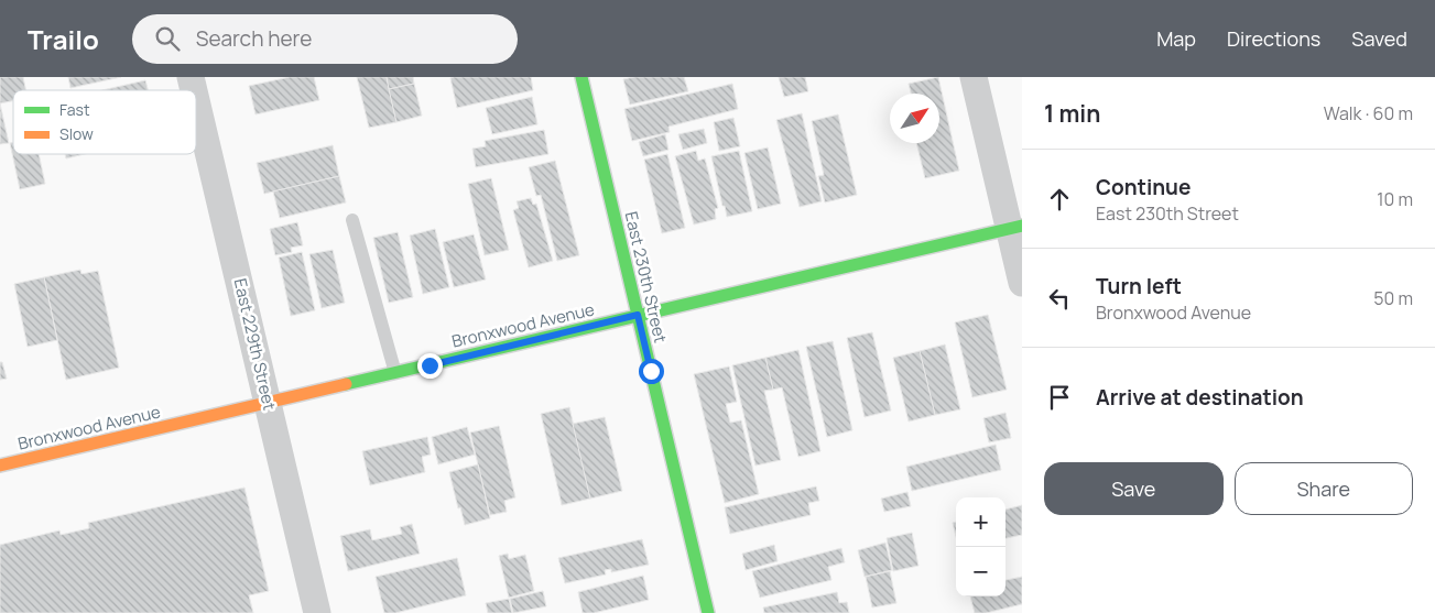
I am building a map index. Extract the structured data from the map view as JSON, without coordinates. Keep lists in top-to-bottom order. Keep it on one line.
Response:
{"streets":{"street":["East 230th Street","Bronxwood Avenue","East 229th Street"]},"crossings":[["East 230th Street","Bronxwood Avenue"],["Bronxwood Avenue","East 229th Street"]],"legend":["Fast","Slow"],"north":"top right","page":{"header":"Trailo","search":"Search here","nav":["Map","Directions","Saved"],"heading":["1 min","Walk · 60 m"],"list":[["Continue","East 230th Street","10 m"],["Turn left","Bronxwood Avenue","50 m"],"Arrive at destination"],"buttons":["Save","Share"],"map_buttons":["+","−"]}}
